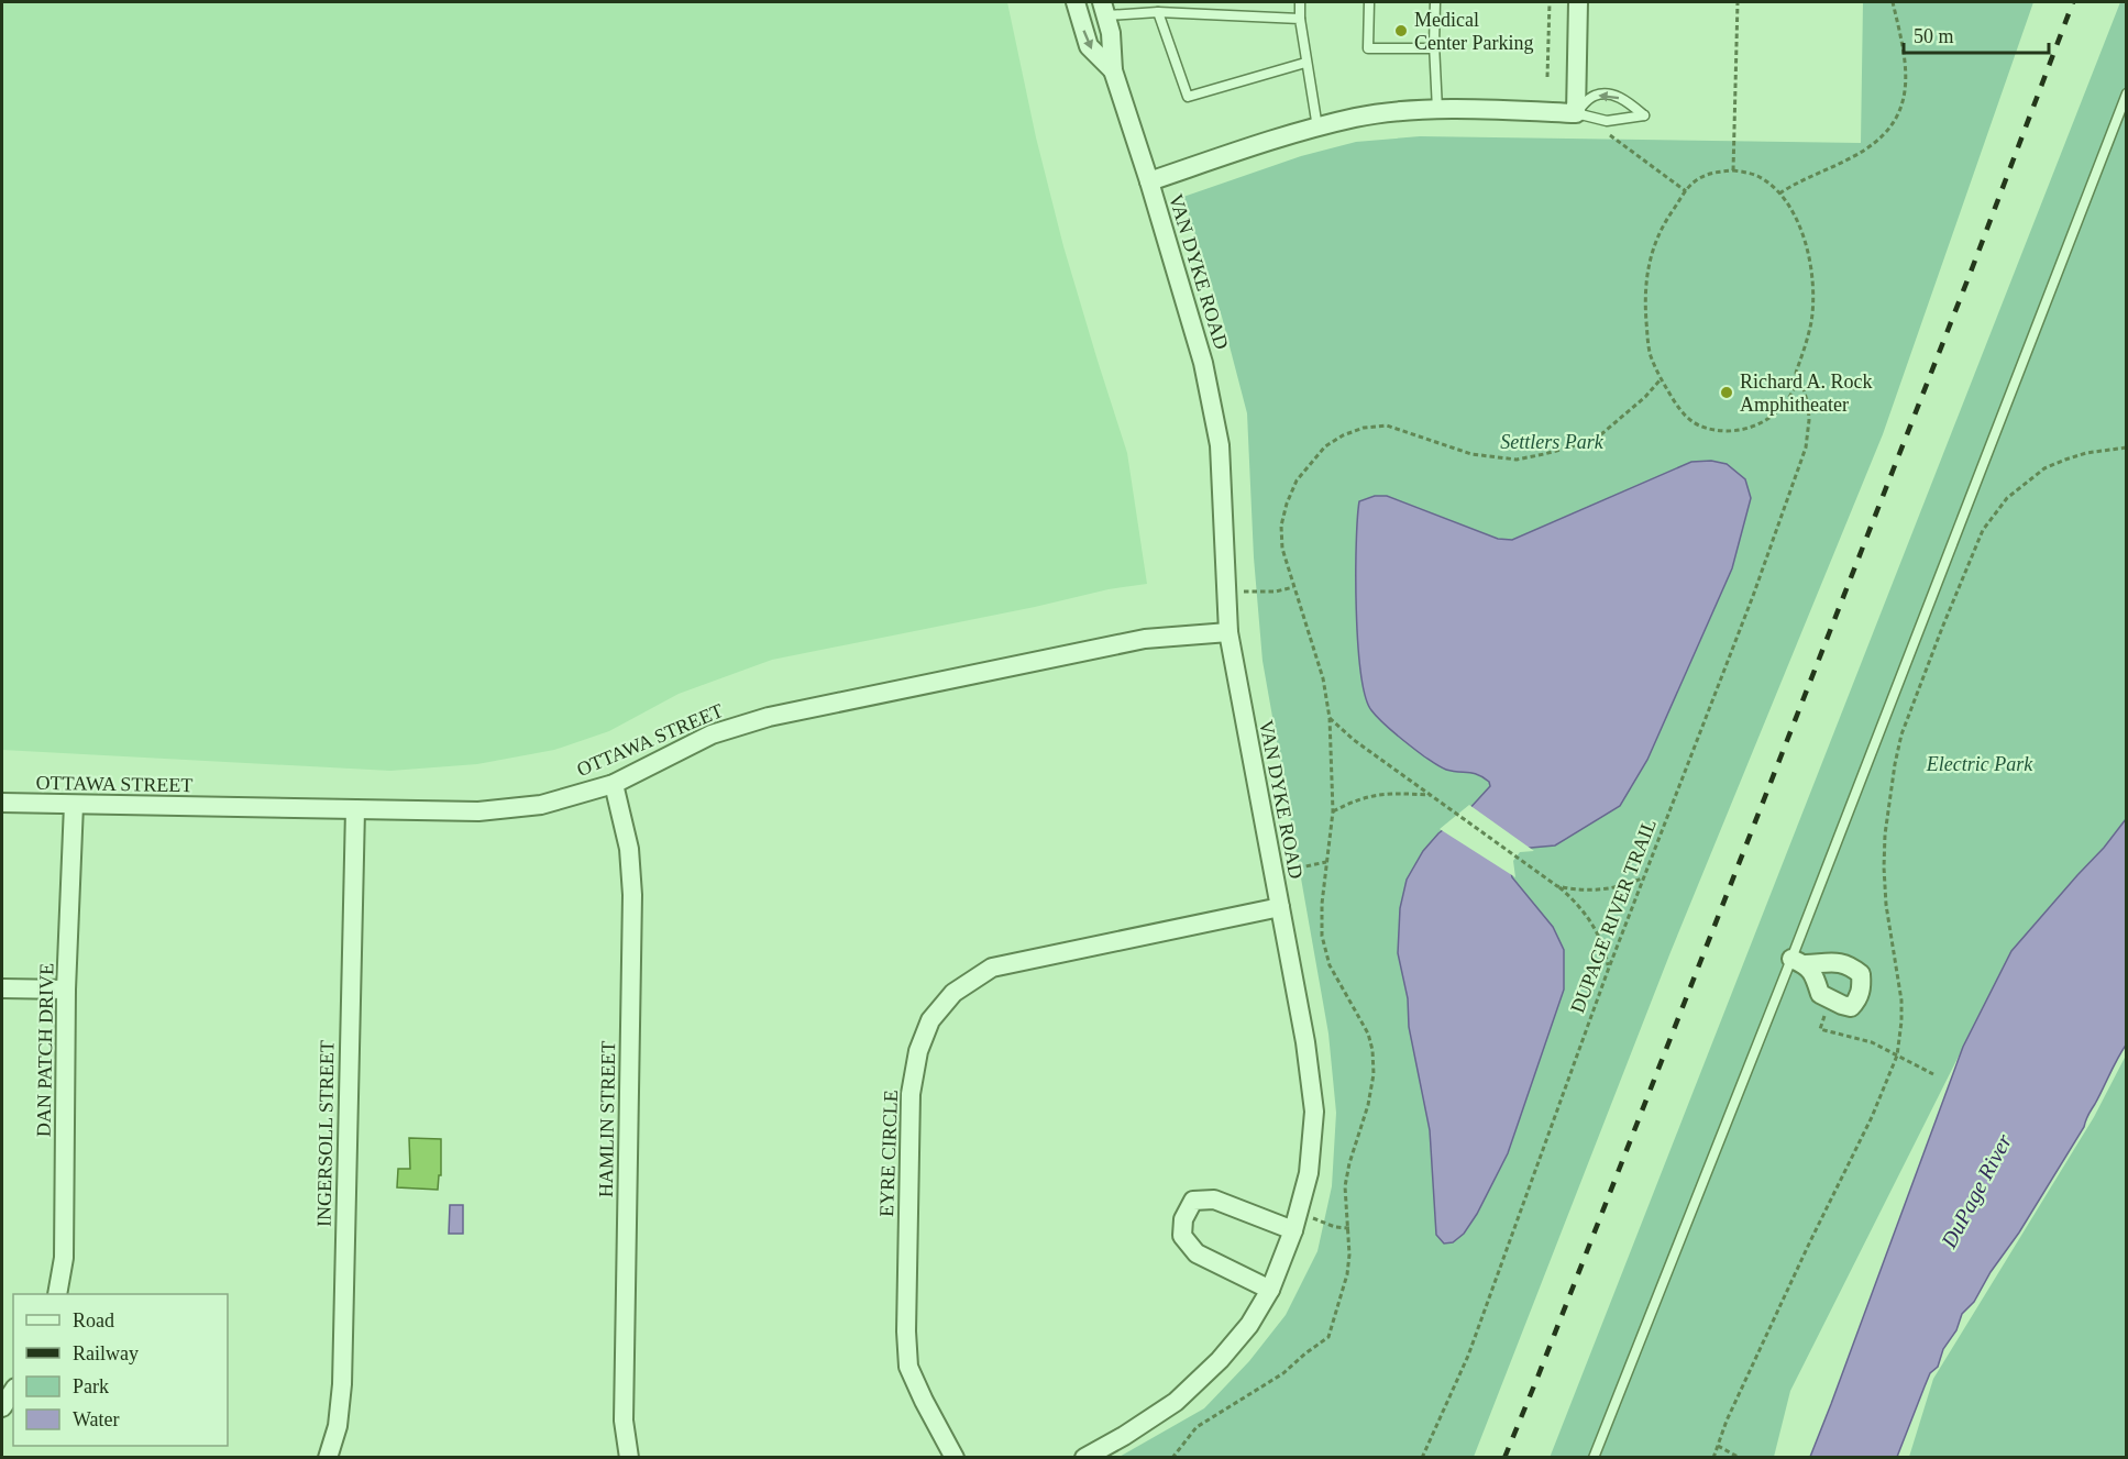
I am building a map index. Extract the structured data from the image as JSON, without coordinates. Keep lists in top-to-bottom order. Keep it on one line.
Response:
{"streets":{"street":["VAN DYKE ROAD","OTTAWA STREET","DAN PATCH DRIVE","HAMLIN STREET","INGERSOLL STREET","EYRE CIRCLE"],"path":["DUPAGE RIVER TRAIL"]},"crossings":[["VAN DYKE ROAD","OTTAWA STREET"],["VAN DYKE ROAD","EYRE CIRCLE"],["OTTAWA STREET","DAN PATCH DRIVE"],["OTTAWA STREET","HAMLIN STREET"],["OTTAWA STREET","INGERSOLL STREET"]],"water":["DuPage River"],"parks":["Settlers Park","Electric Park"],"places":["Medical Center Parking","Richard A. Rock Amphitheater"],"legend":["Road","Railway","Park","Water"],"scale_bar":"50 m"}
